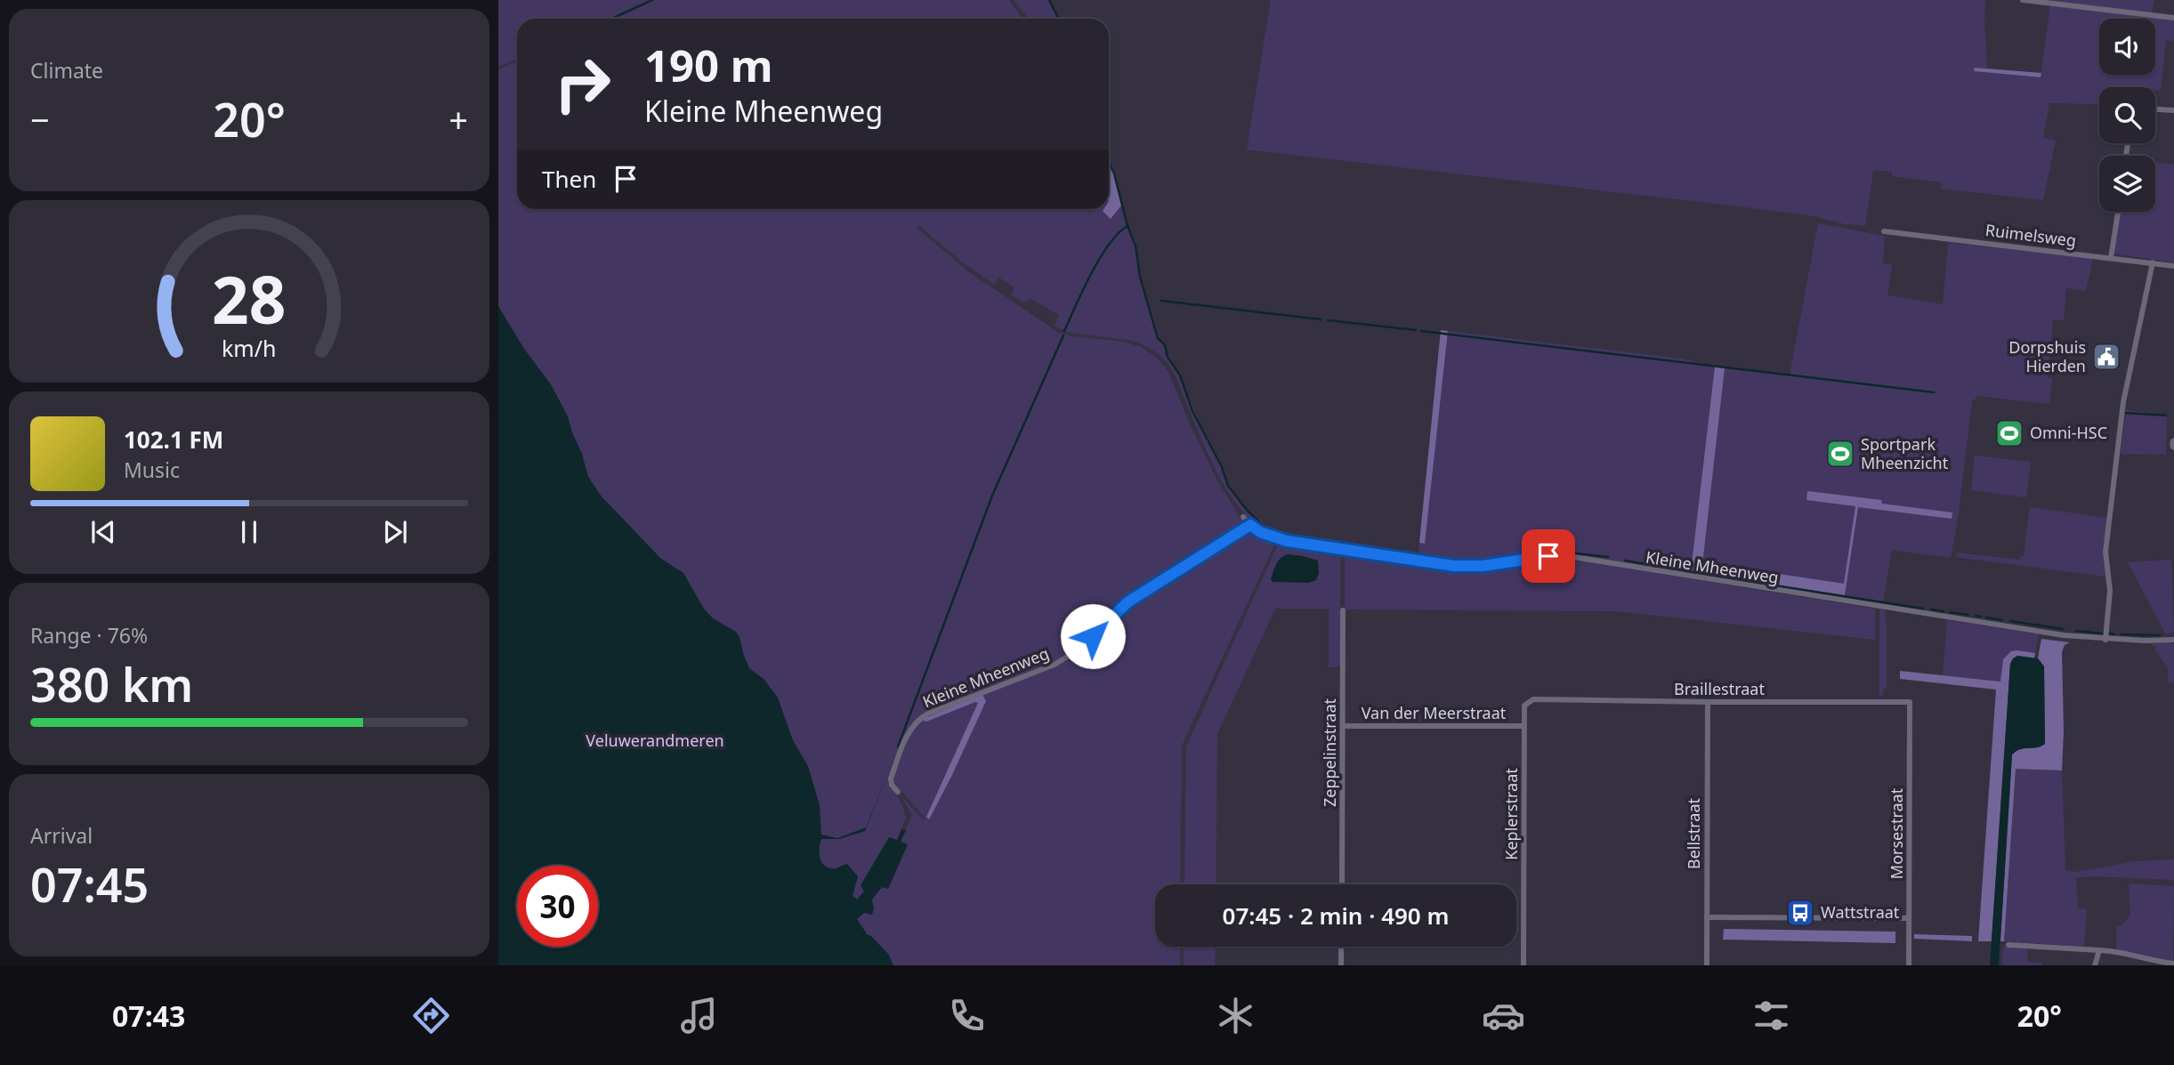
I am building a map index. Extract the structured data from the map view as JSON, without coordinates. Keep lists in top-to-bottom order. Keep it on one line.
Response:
{"streets":{"street":["Ruimelsweg","Kleine Mheenweg","Braillestraat","Van der Meerstraat","Zeppelinstraat","Keplerstraat","Bellstraat","Morsestraat"]},"crossings":[["Braillestraat","Keplerstraat"],["Braillestraat","Bellstraat"],["Braillestraat","Morsestraat"],["Van der Meerstraat","Zeppelinstraat"],["Van der Meerstraat","Keplerstraat"]],"parks":["Veluwerandmeren"],"places":{"public building":["Dorpshuis Hierden"],"sports":["Omni-HSC","Sportpark Mheenzicht"],"bus stop":["Wattstraat"]},"page":{"tile":["Climate",["Range · 76%","380 km"],["Arrival","07:45"]],"turn":["190 m","Kleine Mheenweg"],"heat":["−","20°","+"],"then":"Then","song":["102.1 FM","Music"],"limit":"30","trip":"07:45 · 2 min · 490 m","tabs":["07:43","20°"],"gauge":["28","km/h"]}}
